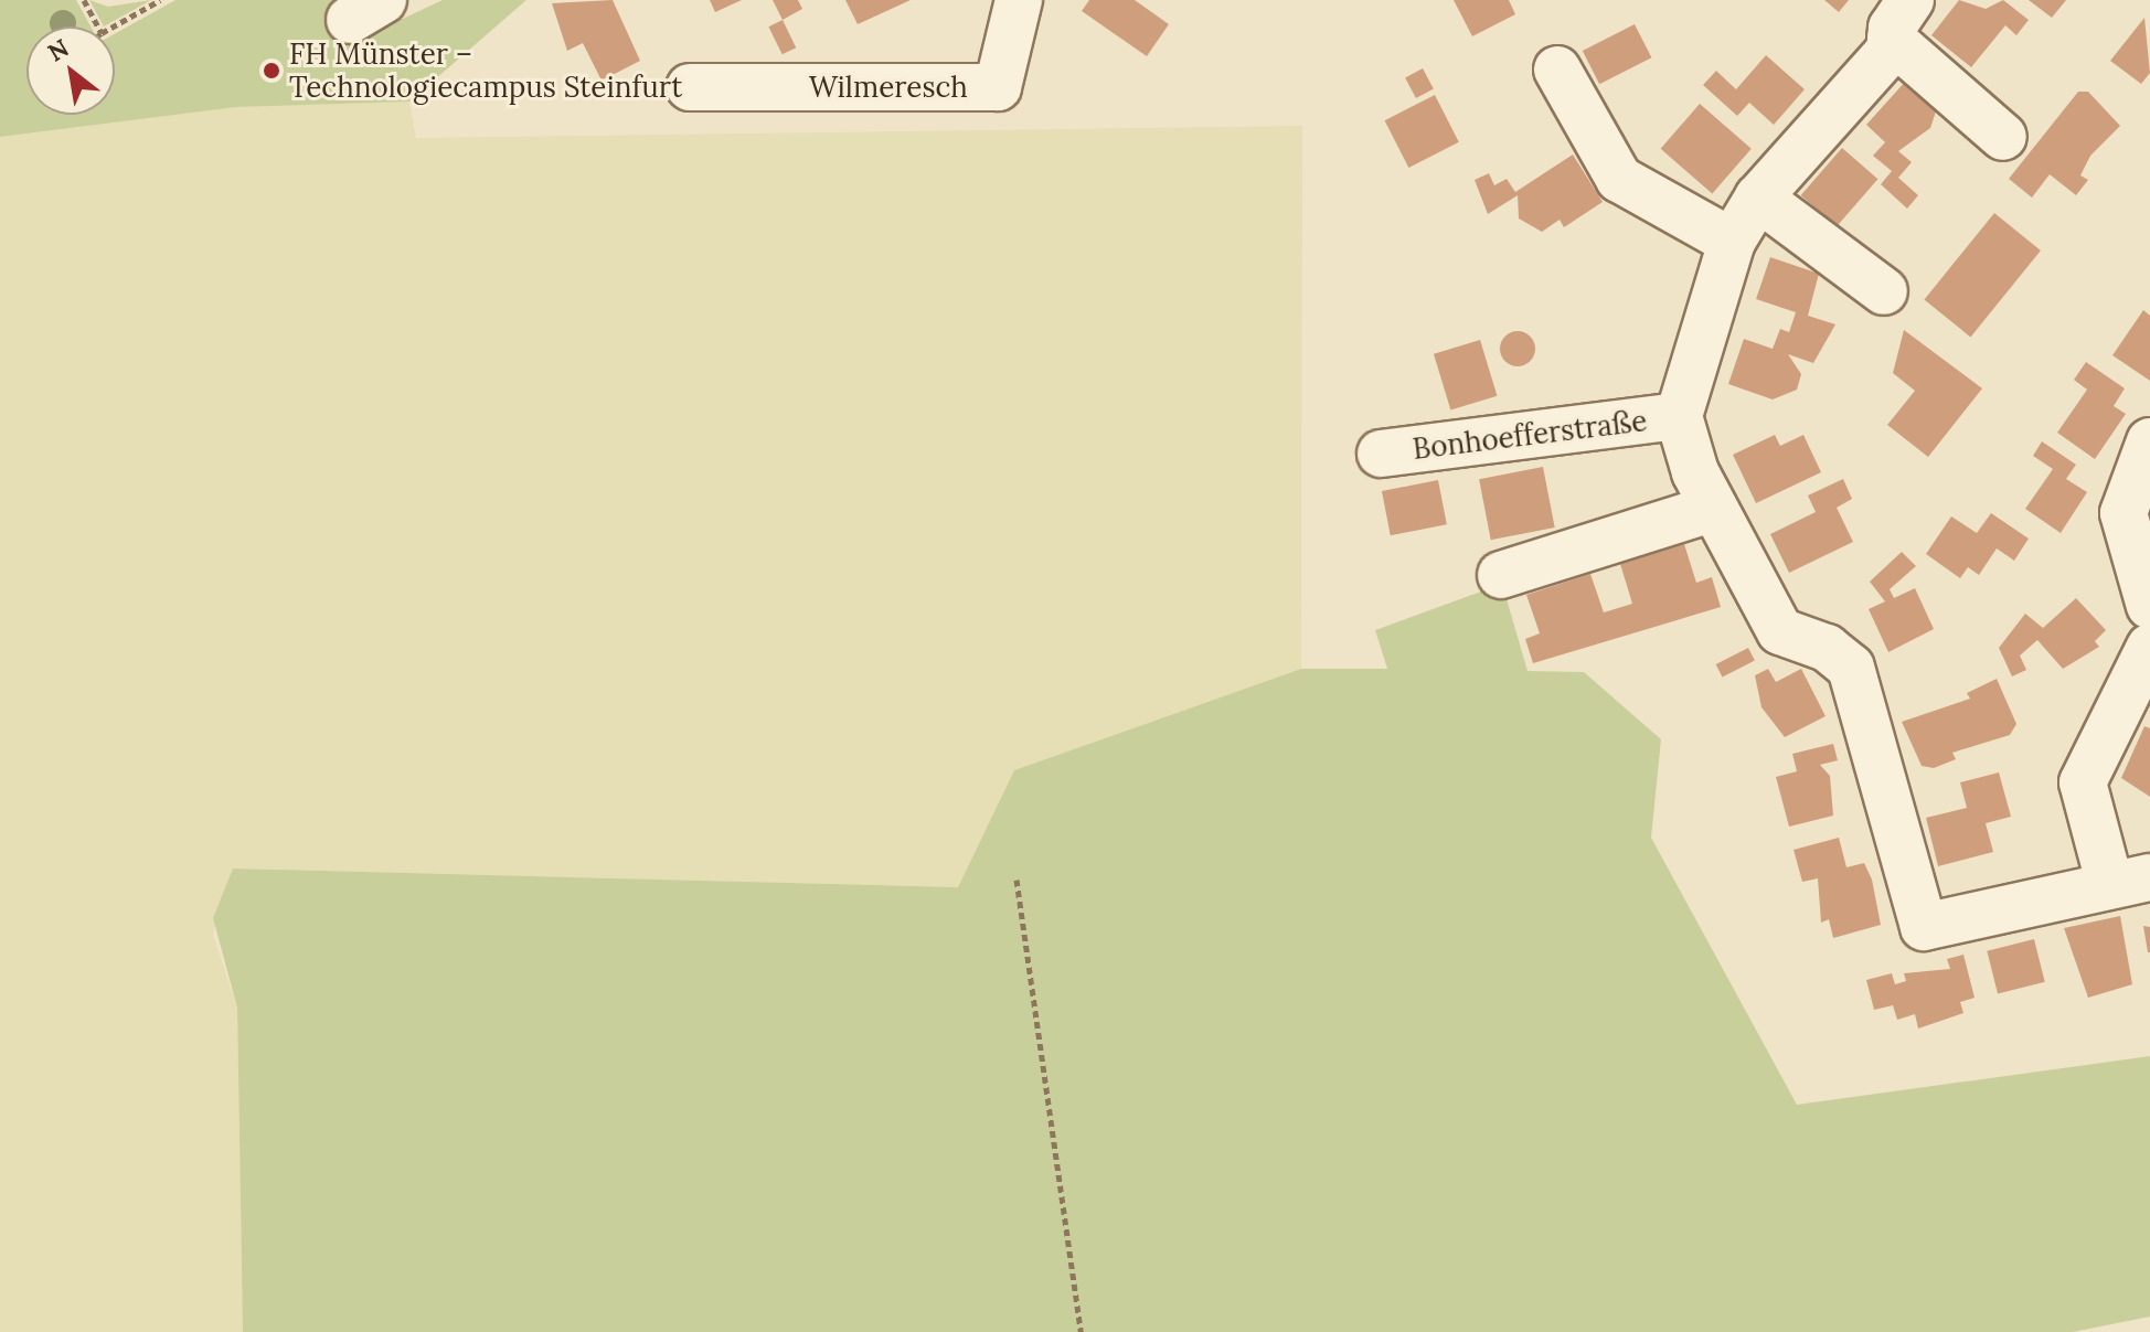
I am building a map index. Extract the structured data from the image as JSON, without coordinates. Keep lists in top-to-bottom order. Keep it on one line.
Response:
{"streets":{"street":["Wilmeresch","Bonhoefferstraße"]},"places":["FH Münster – Technologiecampus Steinfurt"],"north":"top left"}
